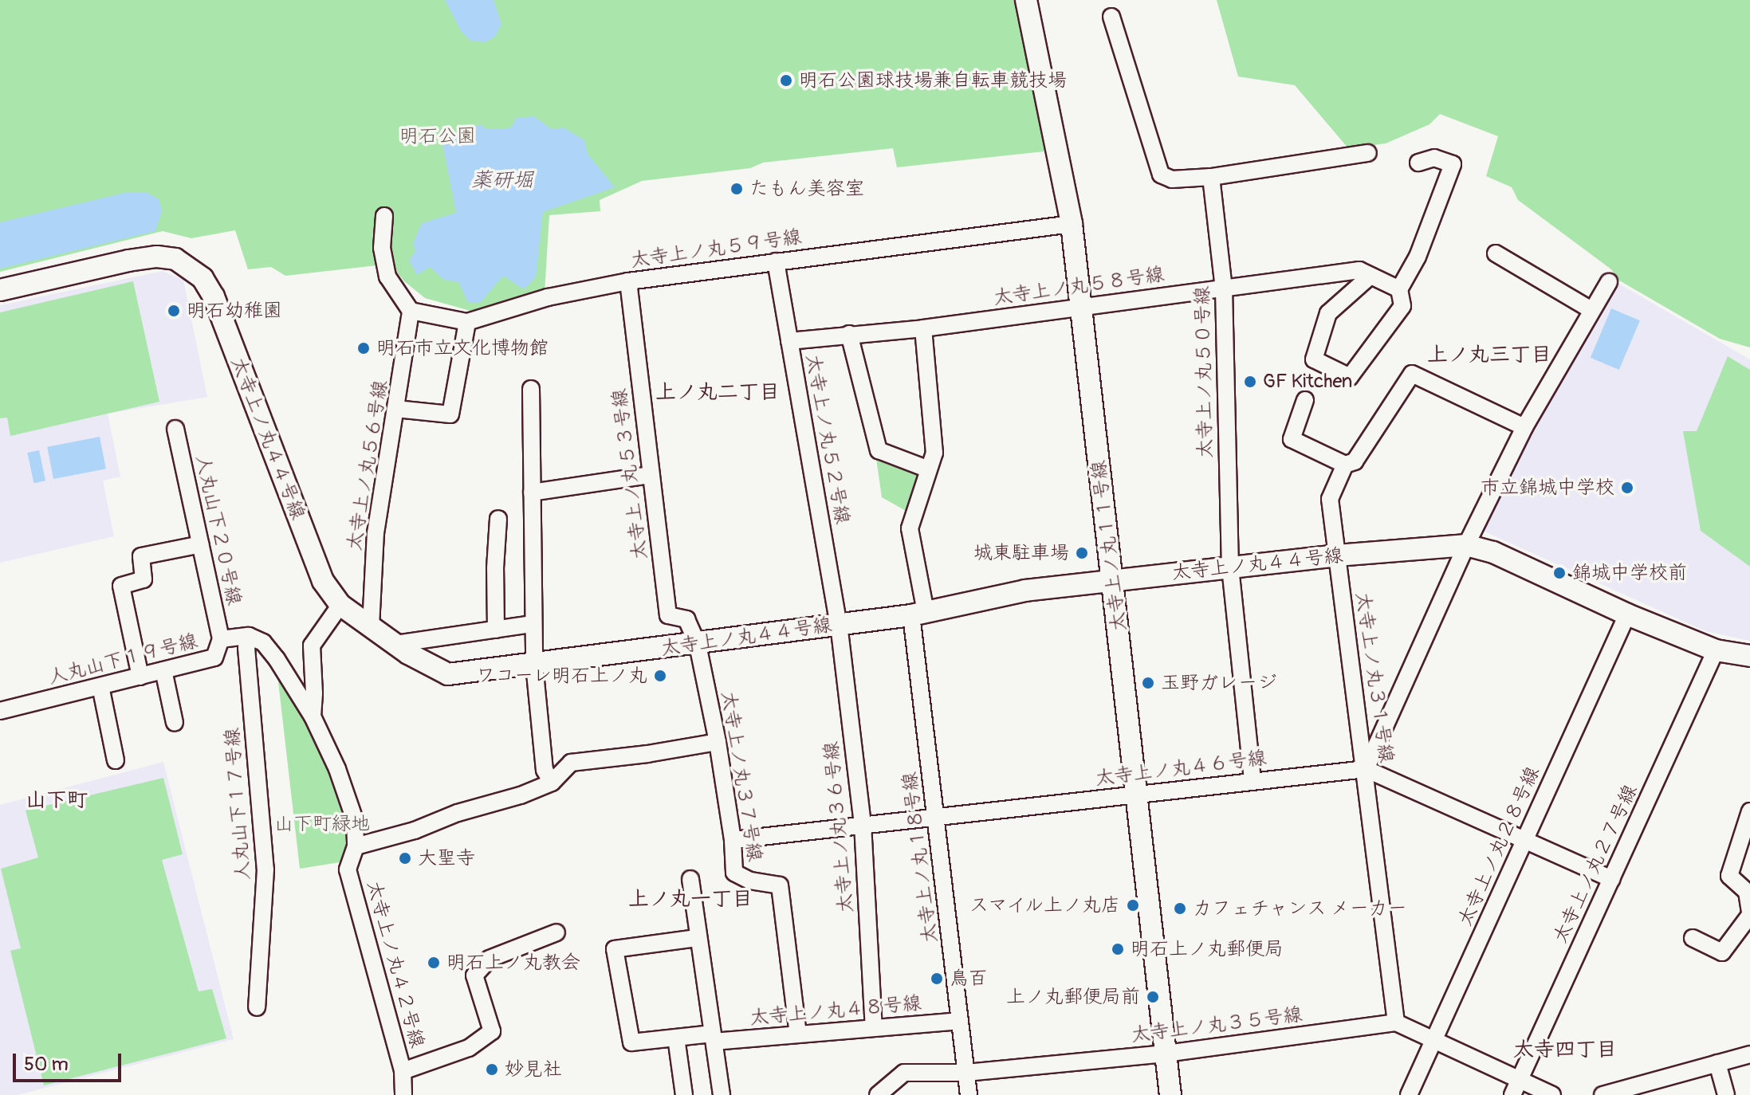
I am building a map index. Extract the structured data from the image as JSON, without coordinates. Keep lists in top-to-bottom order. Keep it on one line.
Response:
{"streets":{"street":["太寺上ノ丸５９号線","太寺上ノ丸５８号線","太寺上ノ丸５０号線","太寺上ノ丸４４号線","太寺上ノ丸５２号線","太寺上ノ丸５６号線","太寺上ノ丸５３号線","人丸山下２０号線","太寺上ノ丸１１号線","人丸山下１９号線","太寺上ノ丸３１号線","太寺上ノ丸４６号線","太寺上ノ丸３７号線","人丸山下１７号線","太寺上ノ丸３６号線","太寺上ノ丸２８号線","太寺上ノ丸１８号線","太寺上ノ丸２７号線","太寺上ノ丸４２号線","太寺上ノ丸４８号線","太寺上ノ丸３５号線"]},"crossings":[["太寺上ノ丸５９号線","太寺上ノ丸５２号線"],["太寺上ノ丸５９号線","太寺上ノ丸５６号線"],["太寺上ノ丸５９号線","太寺上ノ丸５３号線"],["太寺上ノ丸５９号線","太寺上ノ丸１１号線"],["太寺上ノ丸５８号線","太寺上ノ丸５０号線"],["太寺上ノ丸５８号線","太寺上ノ丸５２号線"],["太寺上ノ丸５８号線","太寺上ノ丸１１号線"],["太寺上ノ丸５８号線","太寺上ノ丸１８号線"],["太寺上ノ丸５０号線","太寺上ノ丸４４号線"],["太寺上ノ丸５０号線","太寺上ノ丸４６号線"],["太寺上ノ丸４４号線","太寺上ノ丸５２号線"],["太寺上ノ丸４４号線","太寺上ノ丸５６号線"],["太寺上ノ丸４４号線","太寺上ノ丸５３号線"],["太寺上ノ丸４４号線","太寺上ノ丸１１号線"],["太寺上ノ丸４４号線","太寺上ノ丸３１号線"],["太寺上ノ丸４４号線","太寺上ノ丸３７号線"],["太寺上ノ丸４４号線","太寺上ノ丸３６号線"],["太寺上ノ丸４４号線","太寺上ノ丸２８号線"],["太寺上ノ丸４４号線","太寺上ノ丸１８号線"],["太寺上ノ丸４４号線","太寺上ノ丸２７号線"],["太寺上ノ丸５２号線","太寺上ノ丸３６号線"],["太寺上ノ丸５３号線","太寺上ノ丸３７号線"],["人丸山下２０号線","人丸山下１９号線"],["太寺上ノ丸１１号線","太寺上ノ丸４６号線"],["太寺上ノ丸１１号線","太寺上ノ丸３５号線"],["人丸山下１９号線","人丸山下１７号線"],["太寺上ノ丸３１号線","太寺上ノ丸４６号線"],["太寺上ノ丸３１号線","太寺上ノ丸３５号線"],["太寺上ノ丸４６号線","太寺上ノ丸３７号線"],["太寺上ノ丸４６号線","太寺上ノ丸３６号線"],["太寺上ノ丸４６号線","太寺上ノ丸２８号線"],["太寺上ノ丸４６号線","太寺上ノ丸１８号線"],["太寺上ノ丸４６号線","太寺上ノ丸２７号線"],["太寺上ノ丸３７号線","太寺上ノ丸４８号線"],["太寺上ノ丸３６号線","太寺上ノ丸４８号線"],["太寺上ノ丸１８号線","太寺上ノ丸４８号線"],["太寺上ノ丸１８号線","太寺上ノ丸３５号線"]],"districts":["上ノ丸三丁目","上ノ丸二丁目","山下町","上ノ丸一丁目","太寺四丁目"],"water":["薬研堀"],"parks":["明石公園","山下町緑地"],"places":["明石公園球技場兼自転車競技場","たもん美容室","明石幼稚園","明石市立文化博物館","GF Kitchen","市立錦城中学校","城東駐車場","錦城中学校前","ワコーレ明石上ノ丸","玉野ガレージ","大聖寺","スマイル上ノ丸店","カフェチャンス メーカー","明石上ノ丸郵便局","明石上ノ丸教会","鳥百","上ノ丸郵便局前","妙見社"],"scale_bar":"50 m"}
